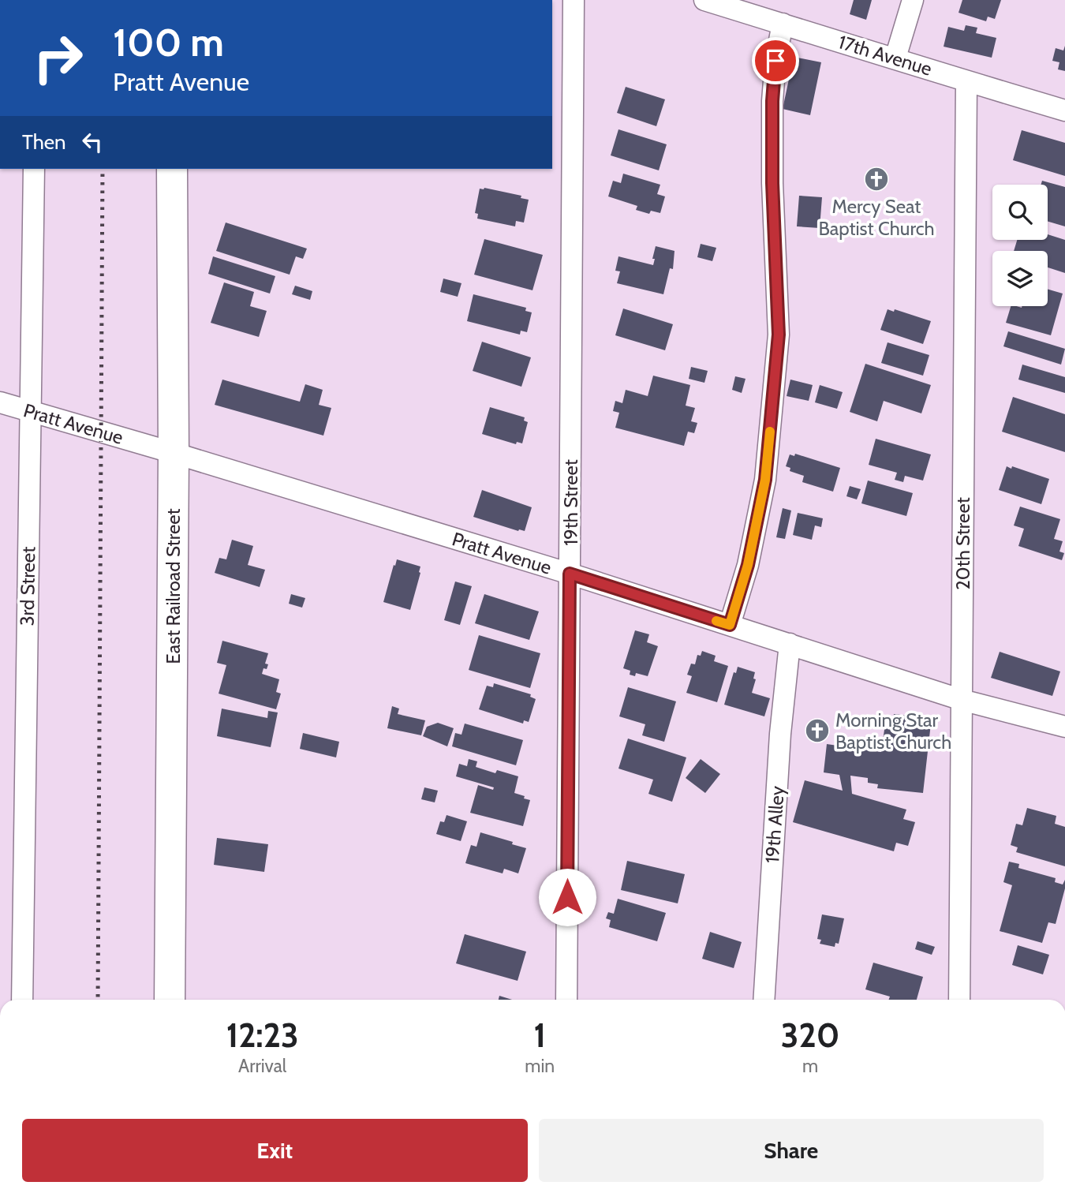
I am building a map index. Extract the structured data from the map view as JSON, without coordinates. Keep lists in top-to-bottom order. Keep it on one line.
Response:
{"streets":{"street":["17th Avenue","Pratt Avenue","19th Street","20th Street","3rd Street","East Railroad Street","19th Alley"]},"crossings":[["17th Avenue","20th Street"],["Pratt Avenue","19th Street"],["Pratt Avenue","20th Street"],["Pratt Avenue","3rd Street"],["Pratt Avenue","East Railroad Street"],["Pratt Avenue","19th Alley"]],"places":{"church":["Mercy Seat Baptist Church","Morning Star Baptist Church"]},"page":{"turn":["100 m","Pratt Avenue"],"then":"Then","eta":["12:23","Arrival","1","min","320","m"],"buttons":["Exit","Share"]}}
